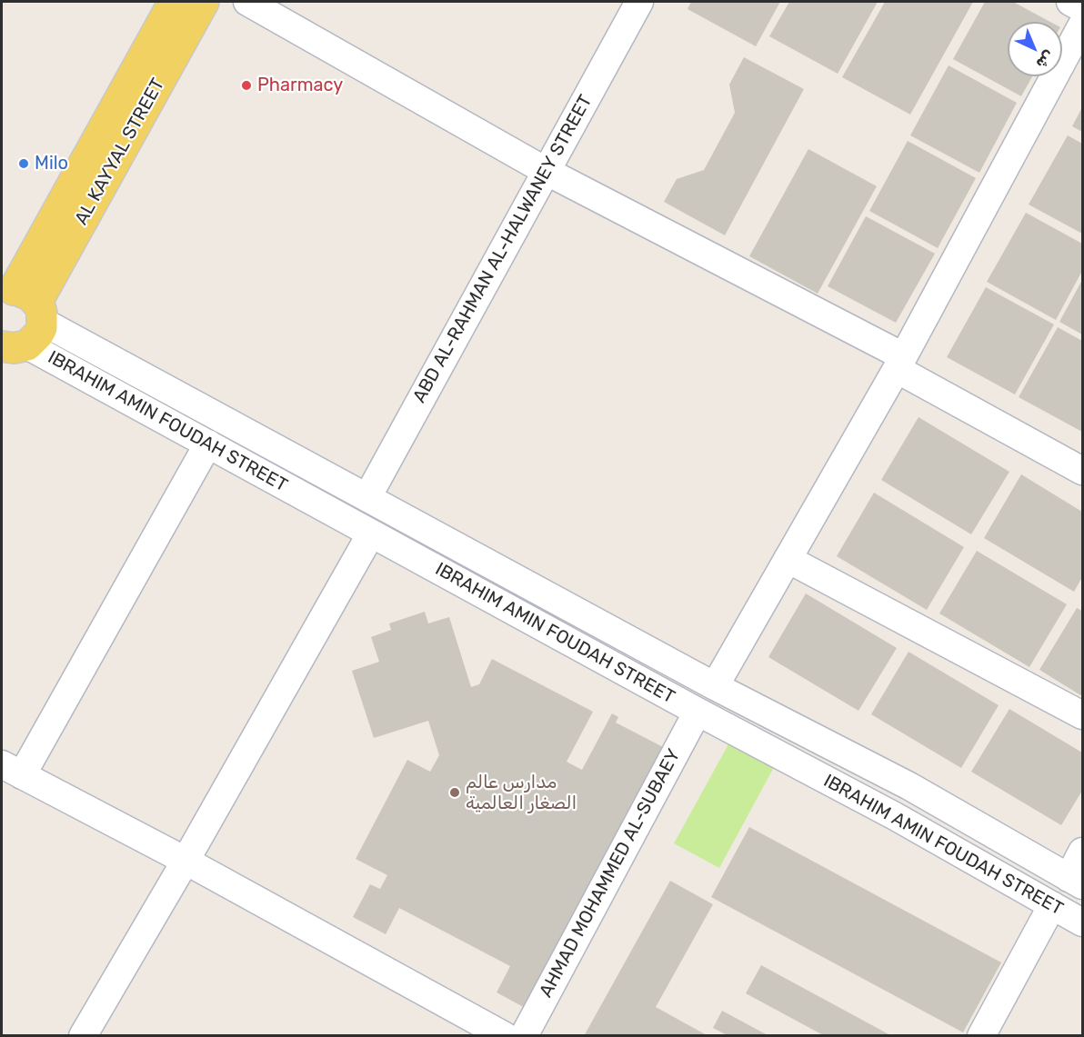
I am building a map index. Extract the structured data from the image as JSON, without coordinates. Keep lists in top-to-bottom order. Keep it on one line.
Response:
{"streets":{"main road":["AL KAYYAL STREET"],"street":["ABD AL-RAHMAN AL-HALWANEY STREET","IBRAHIM AMIN FOUDAH STREET","AHMAD MOHAMMED AL-SUBAEY"]},"crossings":[["AL KAYYAL STREET","IBRAHIM AMIN FOUDAH STREET"],["ABD AL-RAHMAN AL-HALWANEY STREET","IBRAHIM AMIN FOUDAH STREET"],["IBRAHIM AMIN FOUDAH STREET","AHMAD MOHAMMED AL-SUBAEY"]],"places":["Pharmacy","Milo","مدارس عالم الصغار العالمية"],"north":"bottom right"}
